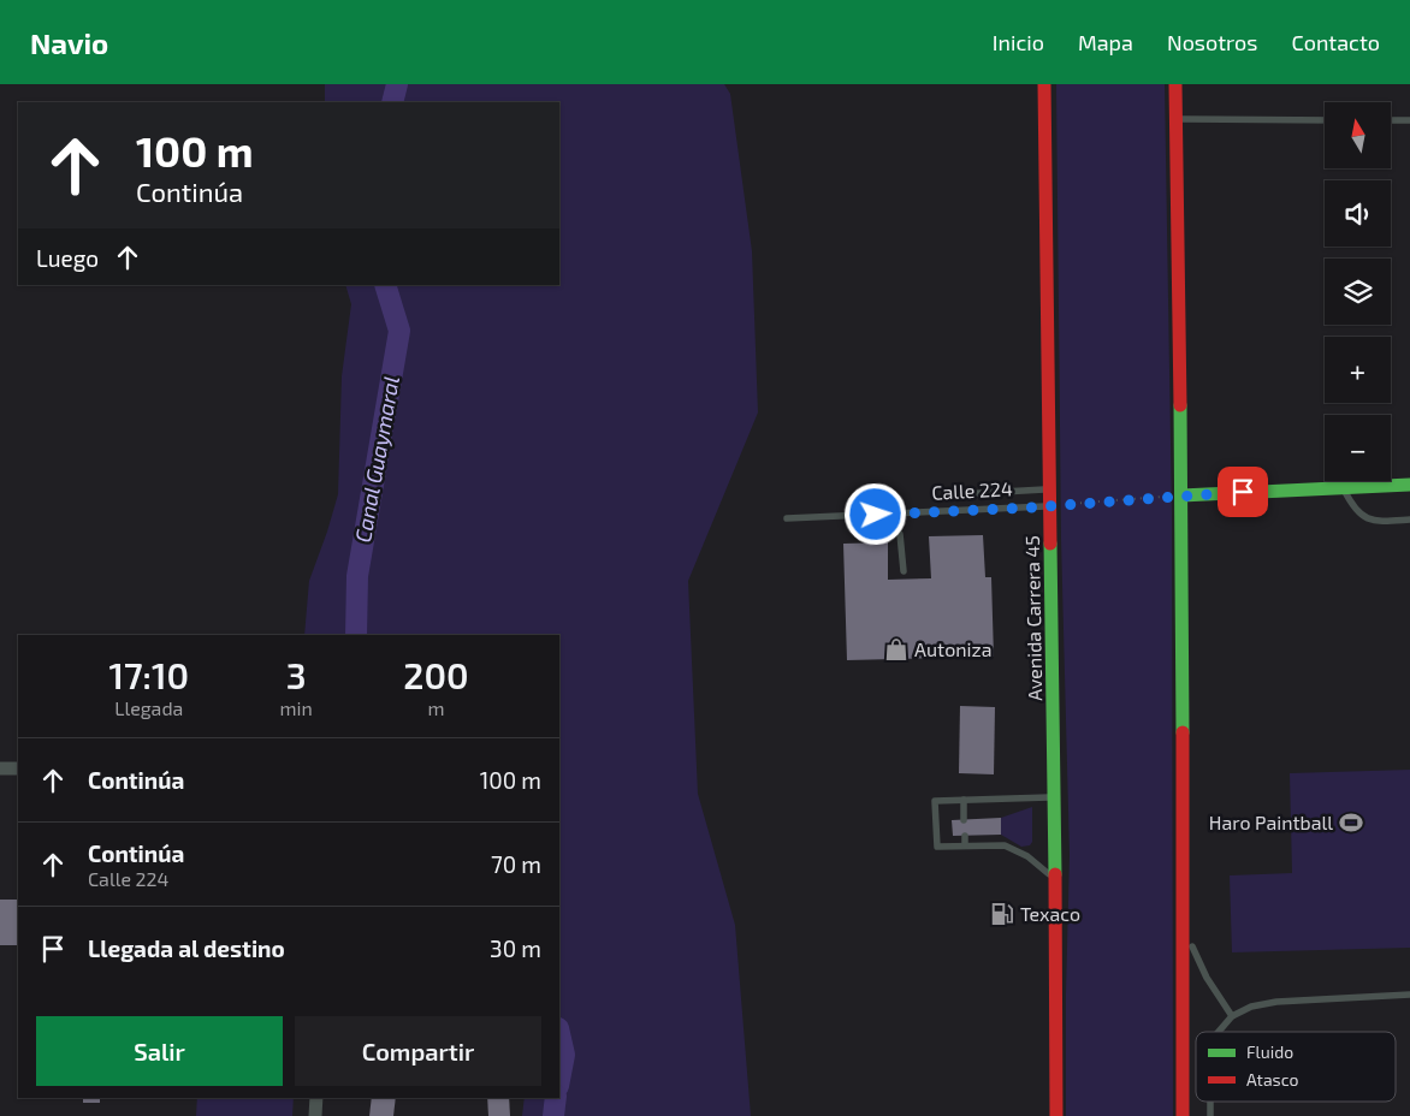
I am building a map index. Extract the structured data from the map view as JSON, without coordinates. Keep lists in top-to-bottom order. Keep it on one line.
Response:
{"streets":{"main road":["Avenida Carrera 45"],"lane":["Calle 224"]},"crossings":[["Calle 224","Avenida Carrera 45"]],"water":["Canal Guaymaral"],"places":{"shop":["Autoniza"],"sports":["Haro Paintball"],"fuel station":["Texaco"]},"legend":["Fluido","Atasco"],"north":"top","page":{"header":"Navio","nav":["Inicio","Mapa","Nosotros","Contacto"],"map_buttons":["+","−"],"turn":["100 m","Continúa"],"then":"Luego","eta":["17:10","Llegada","3","min","200","m"],"list":[{"name":"Continúa","value":"100 m"},{"name":"Continúa","note":"Calle 224","value":"70 m"},{"name":"Llegada al destino","value":"30 m"}],"buttons":["Salir","Compartir"]}}
